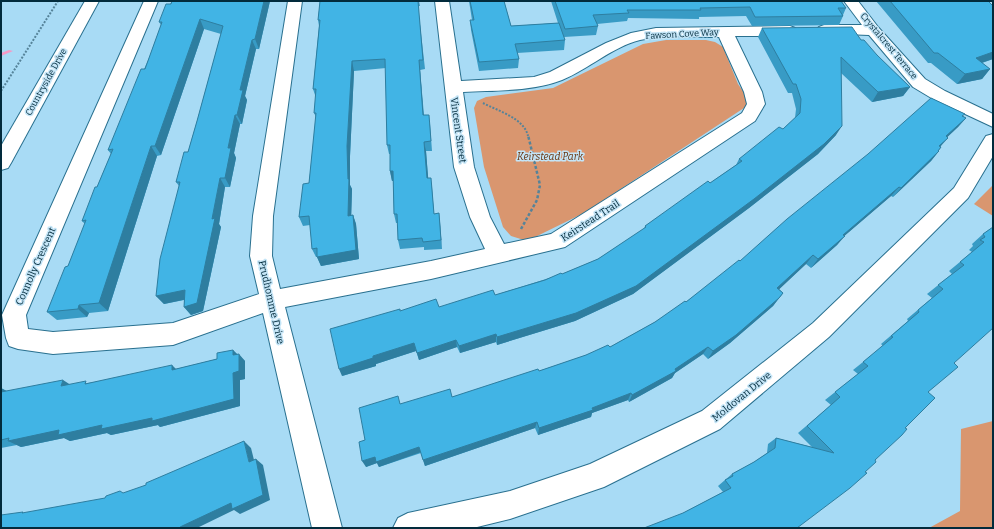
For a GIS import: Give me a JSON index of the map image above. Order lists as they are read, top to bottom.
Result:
{
  "streets": {
    "street": [
      "Fawson Cove Way",
      "Crystalcrest Terrace",
      "Countryside Drive",
      "Vincent Street",
      "Keirstead Trail",
      "Connolly Crescent",
      "Prudhomme Drive",
      "Moldovan Drive"
    ]
  },
  "crossings": [
    ["Fawson Cove Way", "Crystalcrest Terrace"],
    ["Fawson Cove Way", "Vincent Street"],
    ["Fawson Cove Way", "Keirstead Trail"],
    ["Vincent Street", "Keirstead Trail"],
    ["Keirstead Trail", "Connolly Crescent"],
    ["Keirstead Trail", "Prudhomme Drive"],
    ["Connolly Crescent", "Prudhomme Drive"]
  ],
  "parks": ["Keirstead Park"]
}
